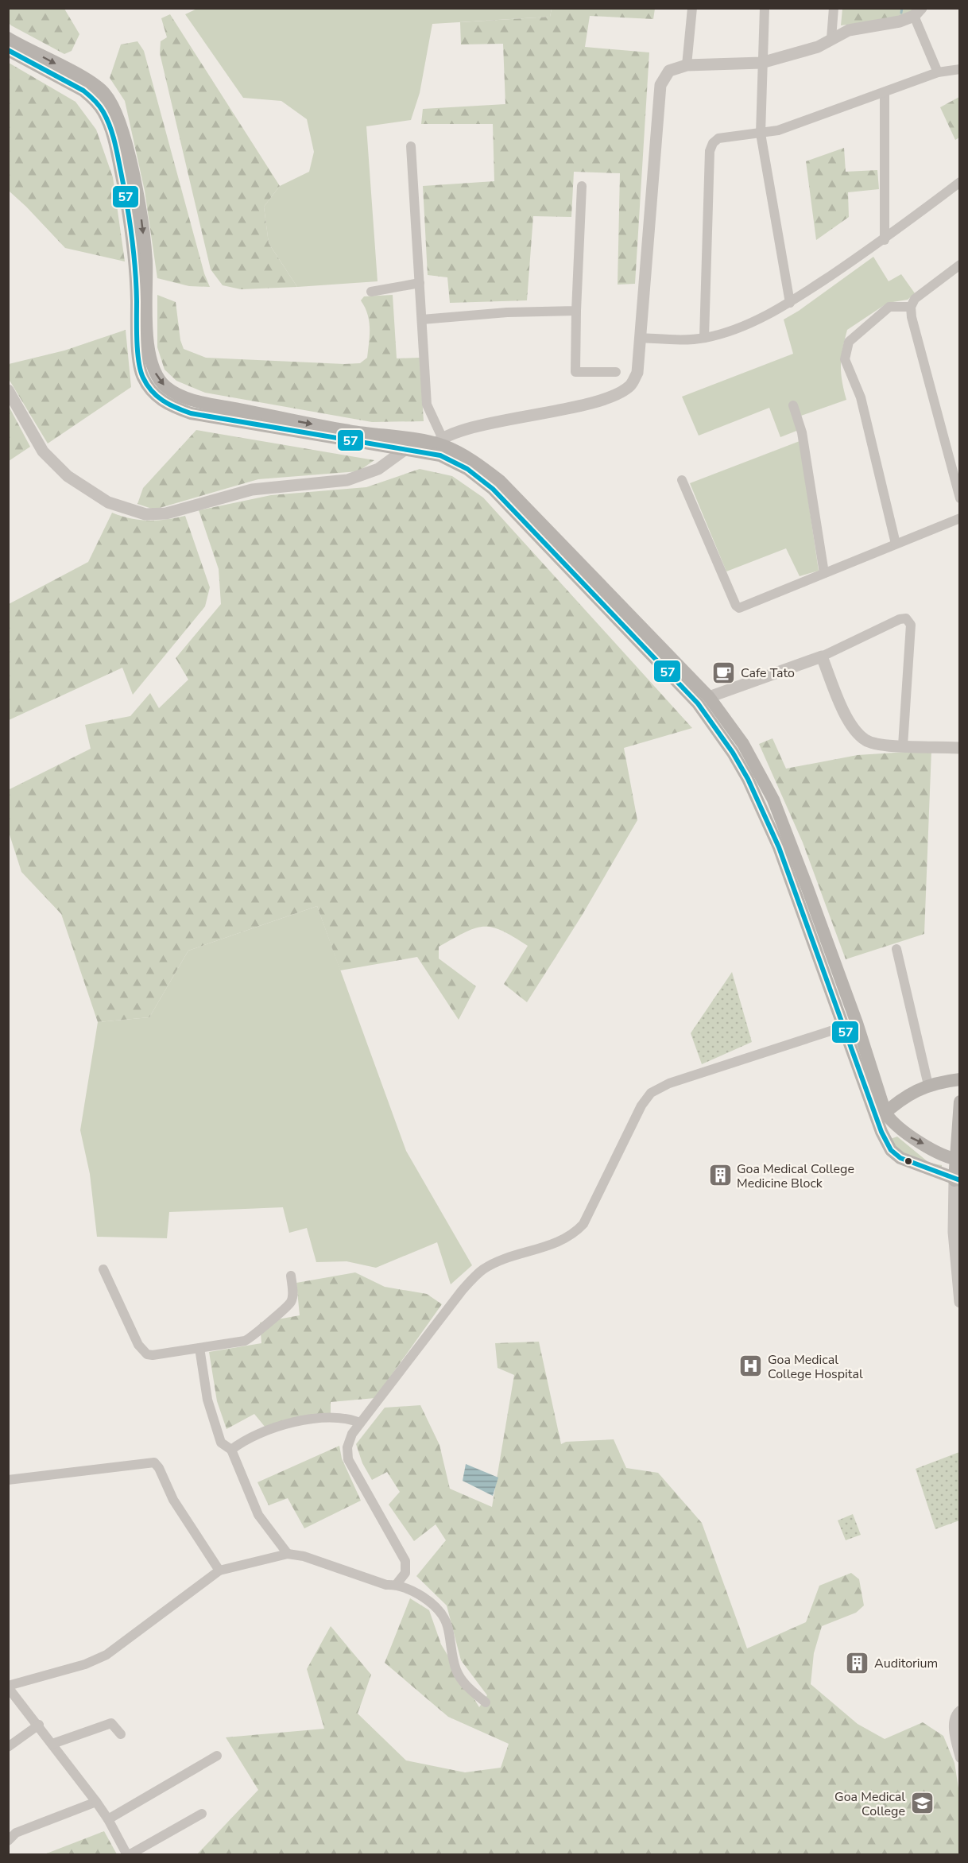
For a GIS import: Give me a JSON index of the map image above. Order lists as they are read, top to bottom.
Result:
{
  "places": {
    "cafe": ["Cafe Tato"],
    "building": ["Goa Medical College Medicine Block", "Auditorium"],
    "hospital": ["Goa Medical College Hospital"],
    "school or university": ["Goa Medical College"]
  },
  "lines": ["transit line 57"]
}
